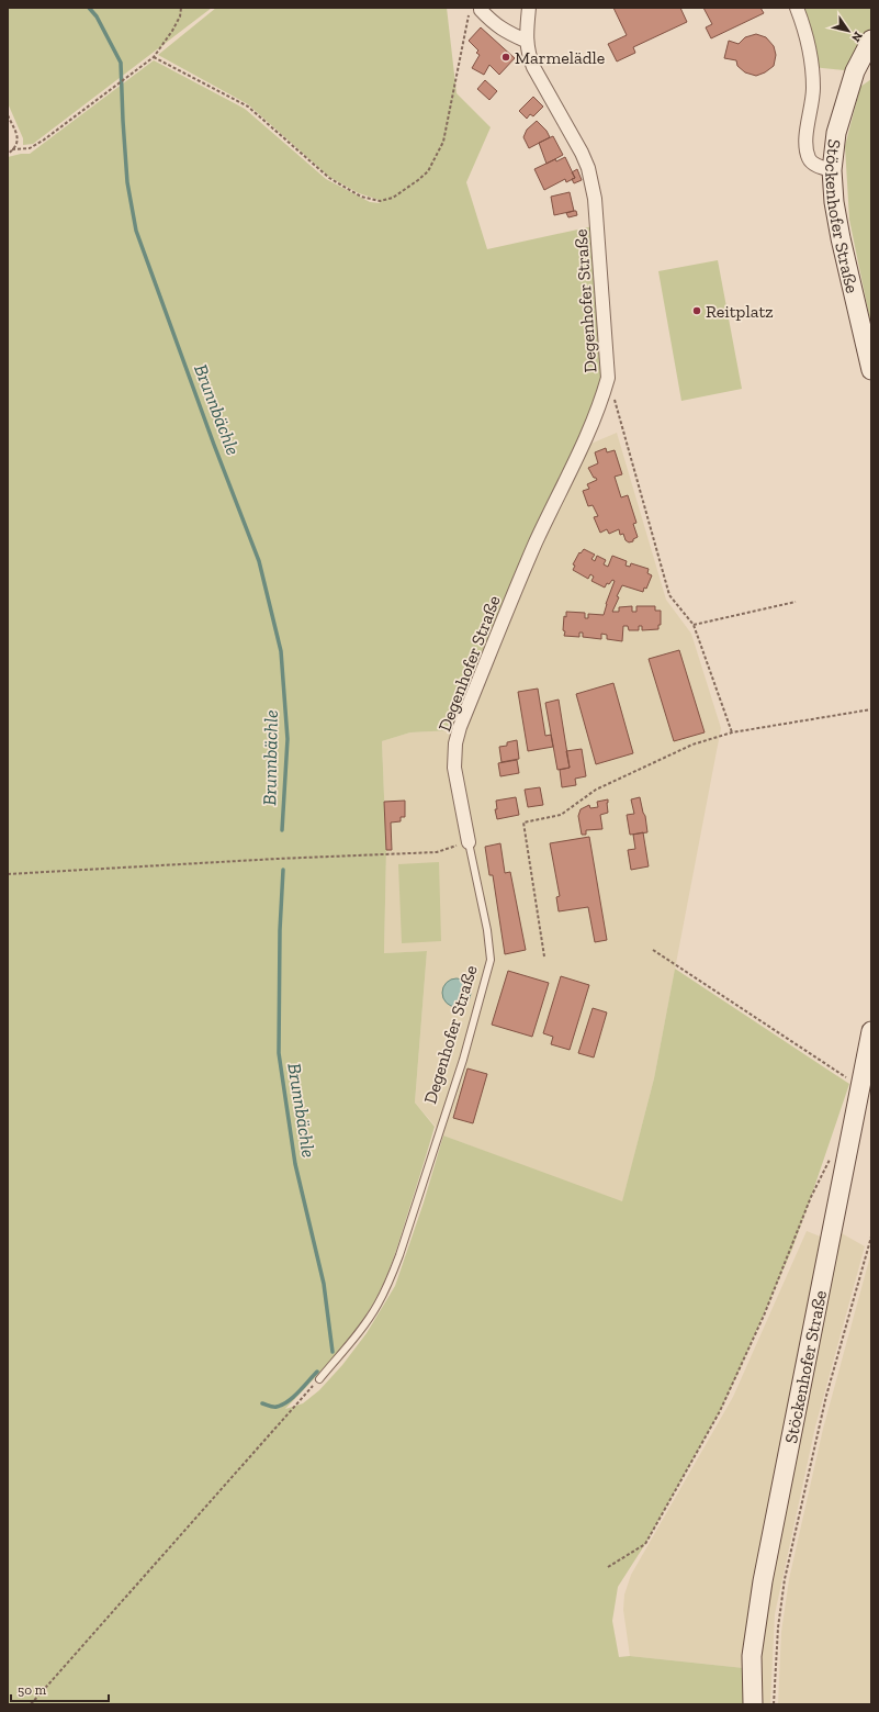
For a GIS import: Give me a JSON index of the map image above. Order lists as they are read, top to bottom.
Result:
{
  "streets": {
    "main road": ["Stöckenhofer Straße"],
    "street": ["Degenhofer Straße"]
  },
  "water": ["Brunnbächle"],
  "places": ["Marmelädle", "Reitplatz"],
  "scale_bar": "50 m",
  "north": "bottom right"
}
